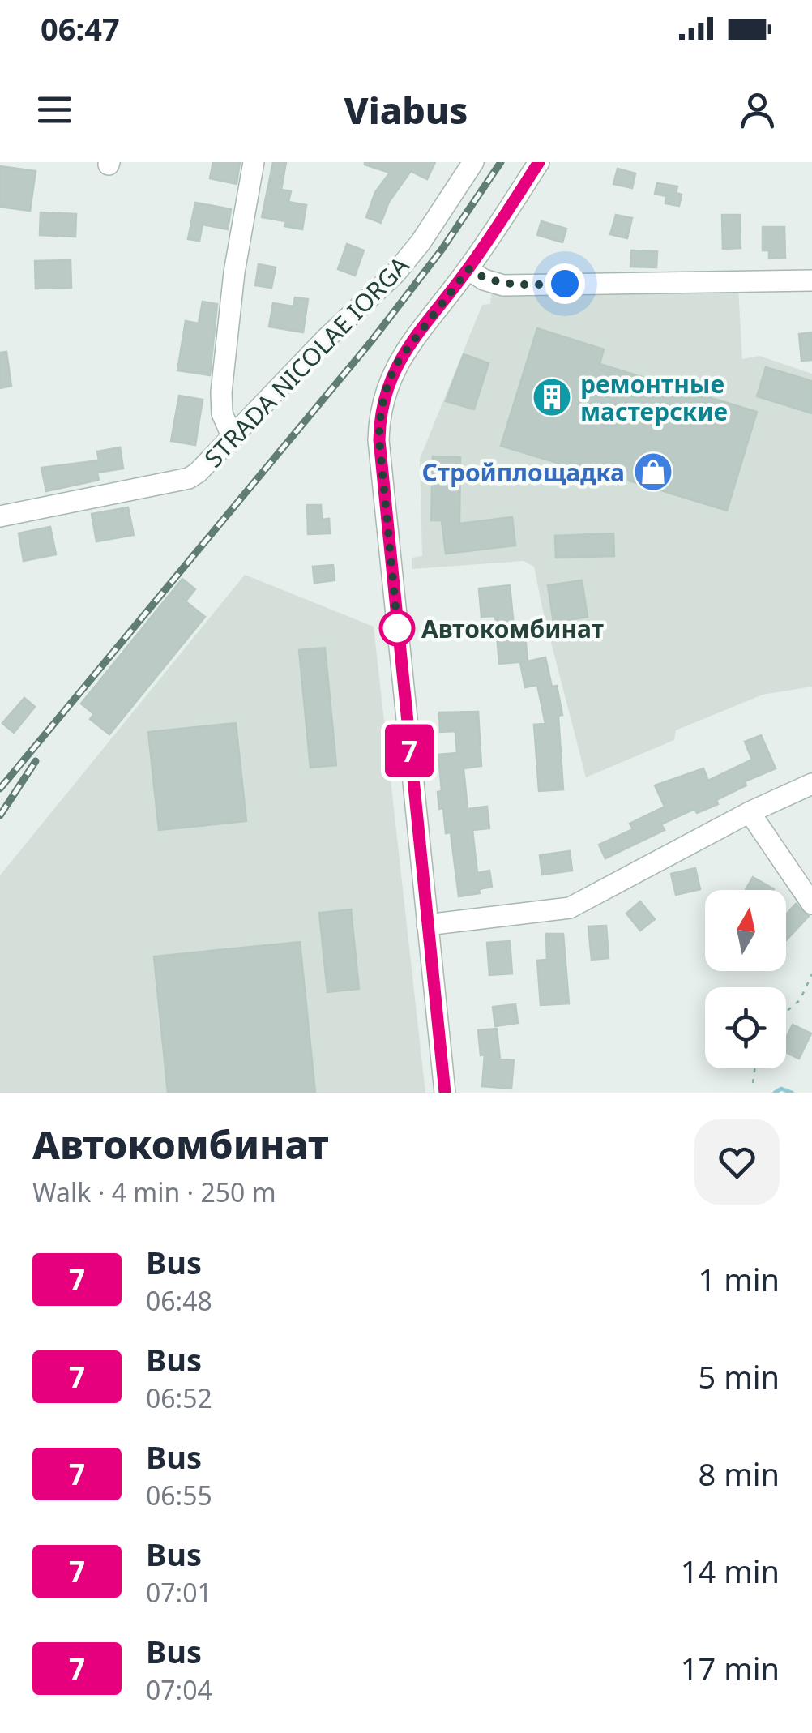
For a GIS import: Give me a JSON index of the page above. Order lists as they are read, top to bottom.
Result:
{
  "streets": {
    "street": ["STRADA NICOLAE IORGA"]
  },
  "places": {
    "building": ["ремонтные мастерские"],
    "shop": ["Стройплощадка"],
    "other": ["Автокомбинат"]
  },
  "lines": ["bus line 7"],
  "north": "top",
  "page": {
    "status": "06:47",
    "header": "Viabus",
    "on_map": "7",
    "heading": ["Автокомбинат", "Walk · 4 min · 250 m"],
    "list": [
      {
        "mark": "7",
        "name": "Bus",
        "note": "06:48",
        "value": "1 min"
      },
      {
        "mark": "7",
        "name": "Bus",
        "note": "06:52",
        "value": "5 min"
      },
      {
        "mark": "7",
        "name": "Bus",
        "note": "06:55",
        "value": "8 min"
      },
      {
        "mark": "7",
        "name": "Bus",
        "note": "07:01",
        "value": "14 min"
      },
      {
        "mark": "7",
        "name": "Bus",
        "note": "07:04",
        "value": "17 min"
      }
    ]
  }
}
